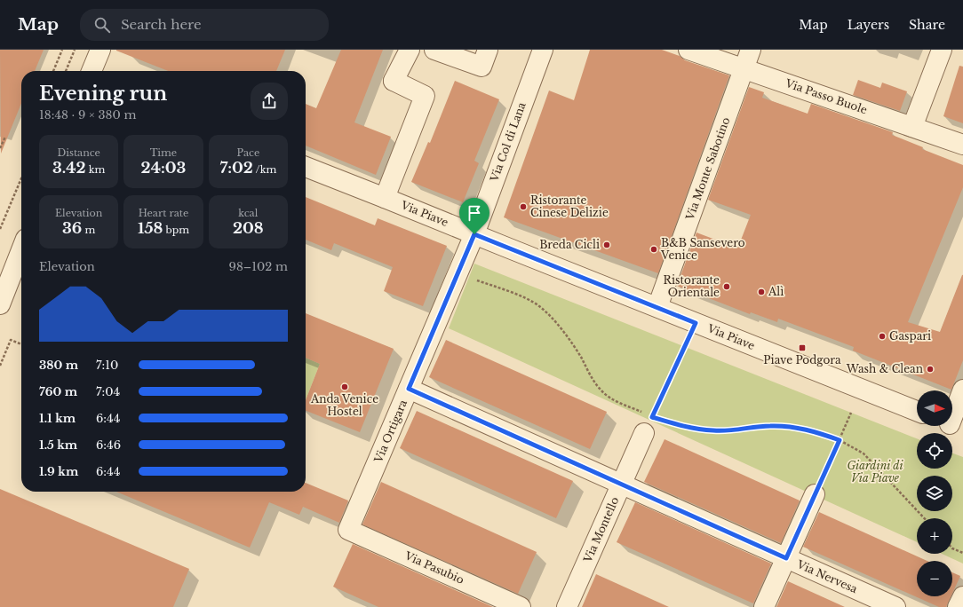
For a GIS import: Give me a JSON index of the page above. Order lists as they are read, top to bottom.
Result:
{
  "streets": {
    "street": [
      "Via Passo Buole",
      "Via Col di Lana",
      "Via Monte Sabotino",
      "Via Piave",
      "Via Ortigara",
      "Via Montello",
      "Via Pasubio",
      "Via Nervesa"
    ]
  },
  "crossings": [
    ["Via Passo Buole", "Via Monte Sabotino"],
    ["Via Col di Lana", "Via Piave"],
    ["Via Col di Lana", "Via Ortigara"],
    ["Via Monte Sabotino", "Via Piave"],
    ["Via Piave", "Via Ortigara"],
    ["Via Ortigara", "Via Pasubio"],
    ["Via Ortigara", "Via Nervesa"],
    ["Via Montello", "Via Nervesa"]
  ],
  "parks": ["Giardini di Via Piave"],
  "places": {
    "other": [
      "Ristorante Cinese Delizie",
      "Breda Cicli",
      "B&B Sansevero Venice",
      "Ristorante Orientale",
      "Alì",
      "Gaspari",
      "Wash & Clean",
      "Anda Venice Hostel"
    ],
    "transit": ["Piave Podgora"]
  },
  "north": "right",
  "page": {
    "header": "Map",
    "search": "Search here",
    "nav": ["Map", "Layers", "Share"],
    "heading": ["Evening run", "18:48 · 9 × 380 m"],
    "stats": [
      ["Distance", "3.42 km"],
      ["Time", "24:03"],
      ["Pace", "7:02 /km"],
      ["Elevation", "36 m"],
      ["Heart rate", "158 bpm"],
      ["kcal", "208"]
    ],
    "chart": ["Elevation", "98–102 m"],
    "list": [
      {
        "name": "380 m",
        "note": "7:10"
      },
      {
        "name": "760 m",
        "note": "7:04"
      },
      {
        "name": "1.1 km",
        "note": "6:44"
      },
      {
        "name": "1.5 km",
        "note": "6:46"
      },
      {
        "name": "1.9 km",
        "note": "6:44"
      }
    ],
    "map_buttons": ["+", "−"]
  }
}
